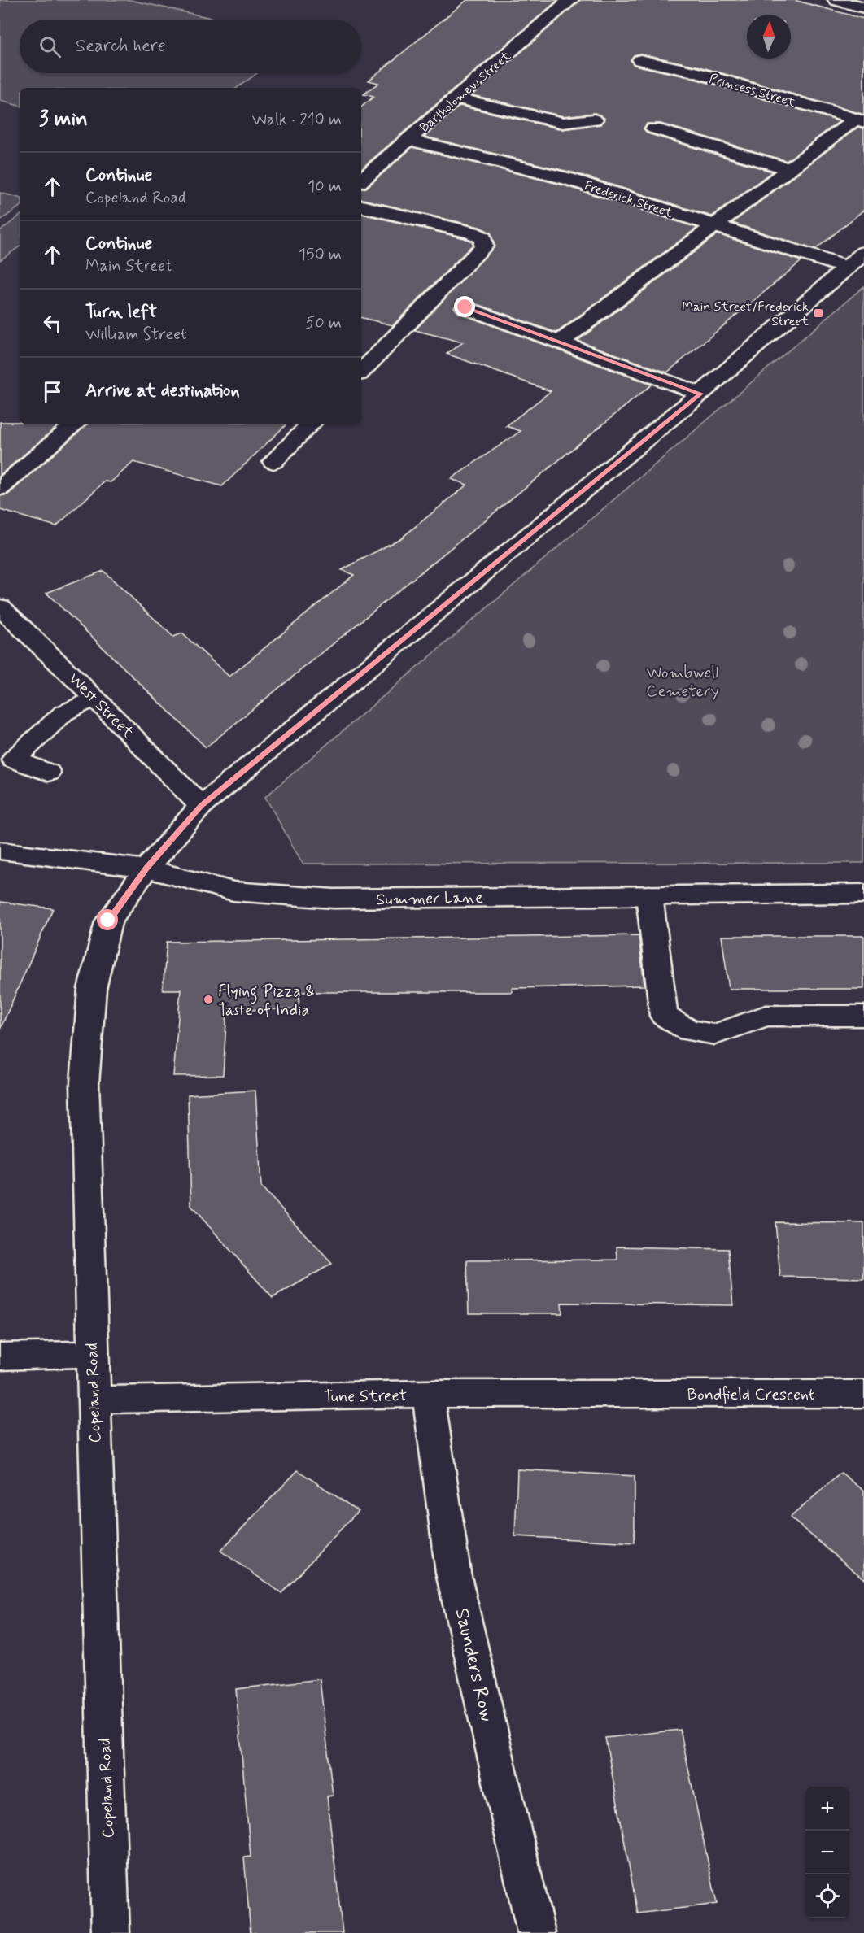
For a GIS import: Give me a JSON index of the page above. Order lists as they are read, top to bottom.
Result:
{
  "streets": {
    "street": [
      "Princess Street",
      "Bartholomew Street",
      "Frederick Street",
      "West Street",
      "Summer Lane",
      "Copeland Road",
      "Bondfield Crescent",
      "Tune Street",
      "Saunders Row"
    ]
  },
  "crossings": [
    ["Bartholomew Street", "Frederick Street"],
    ["Frederick Street", "Copeland Road"],
    ["West Street", "Copeland Road"],
    ["Summer Lane", "Copeland Road"],
    ["Copeland Road", "Tune Street"],
    ["Bondfield Crescent", "Tune Street"],
    ["Tune Street", "Saunders Row"]
  ],
  "parks": ["Wombwell Cemetery"],
  "places": {
    "transit": ["Main Street/Frederick Street"],
    "other": ["Flying Pizza & Taste of India"]
  },
  "north": "top",
  "page": {
    "search": "Search here",
    "heading": ["3 min", "Walk · 210 m"],
    "list": [
      ["Continue", "Copeland Road", "10 m"],
      ["Continue", "Main Street", "150 m"],
      ["Turn left", "William Street", "50 m"],
      "Arrive at destination"
    ],
    "map_buttons": ["+", "−"]
  }
}
